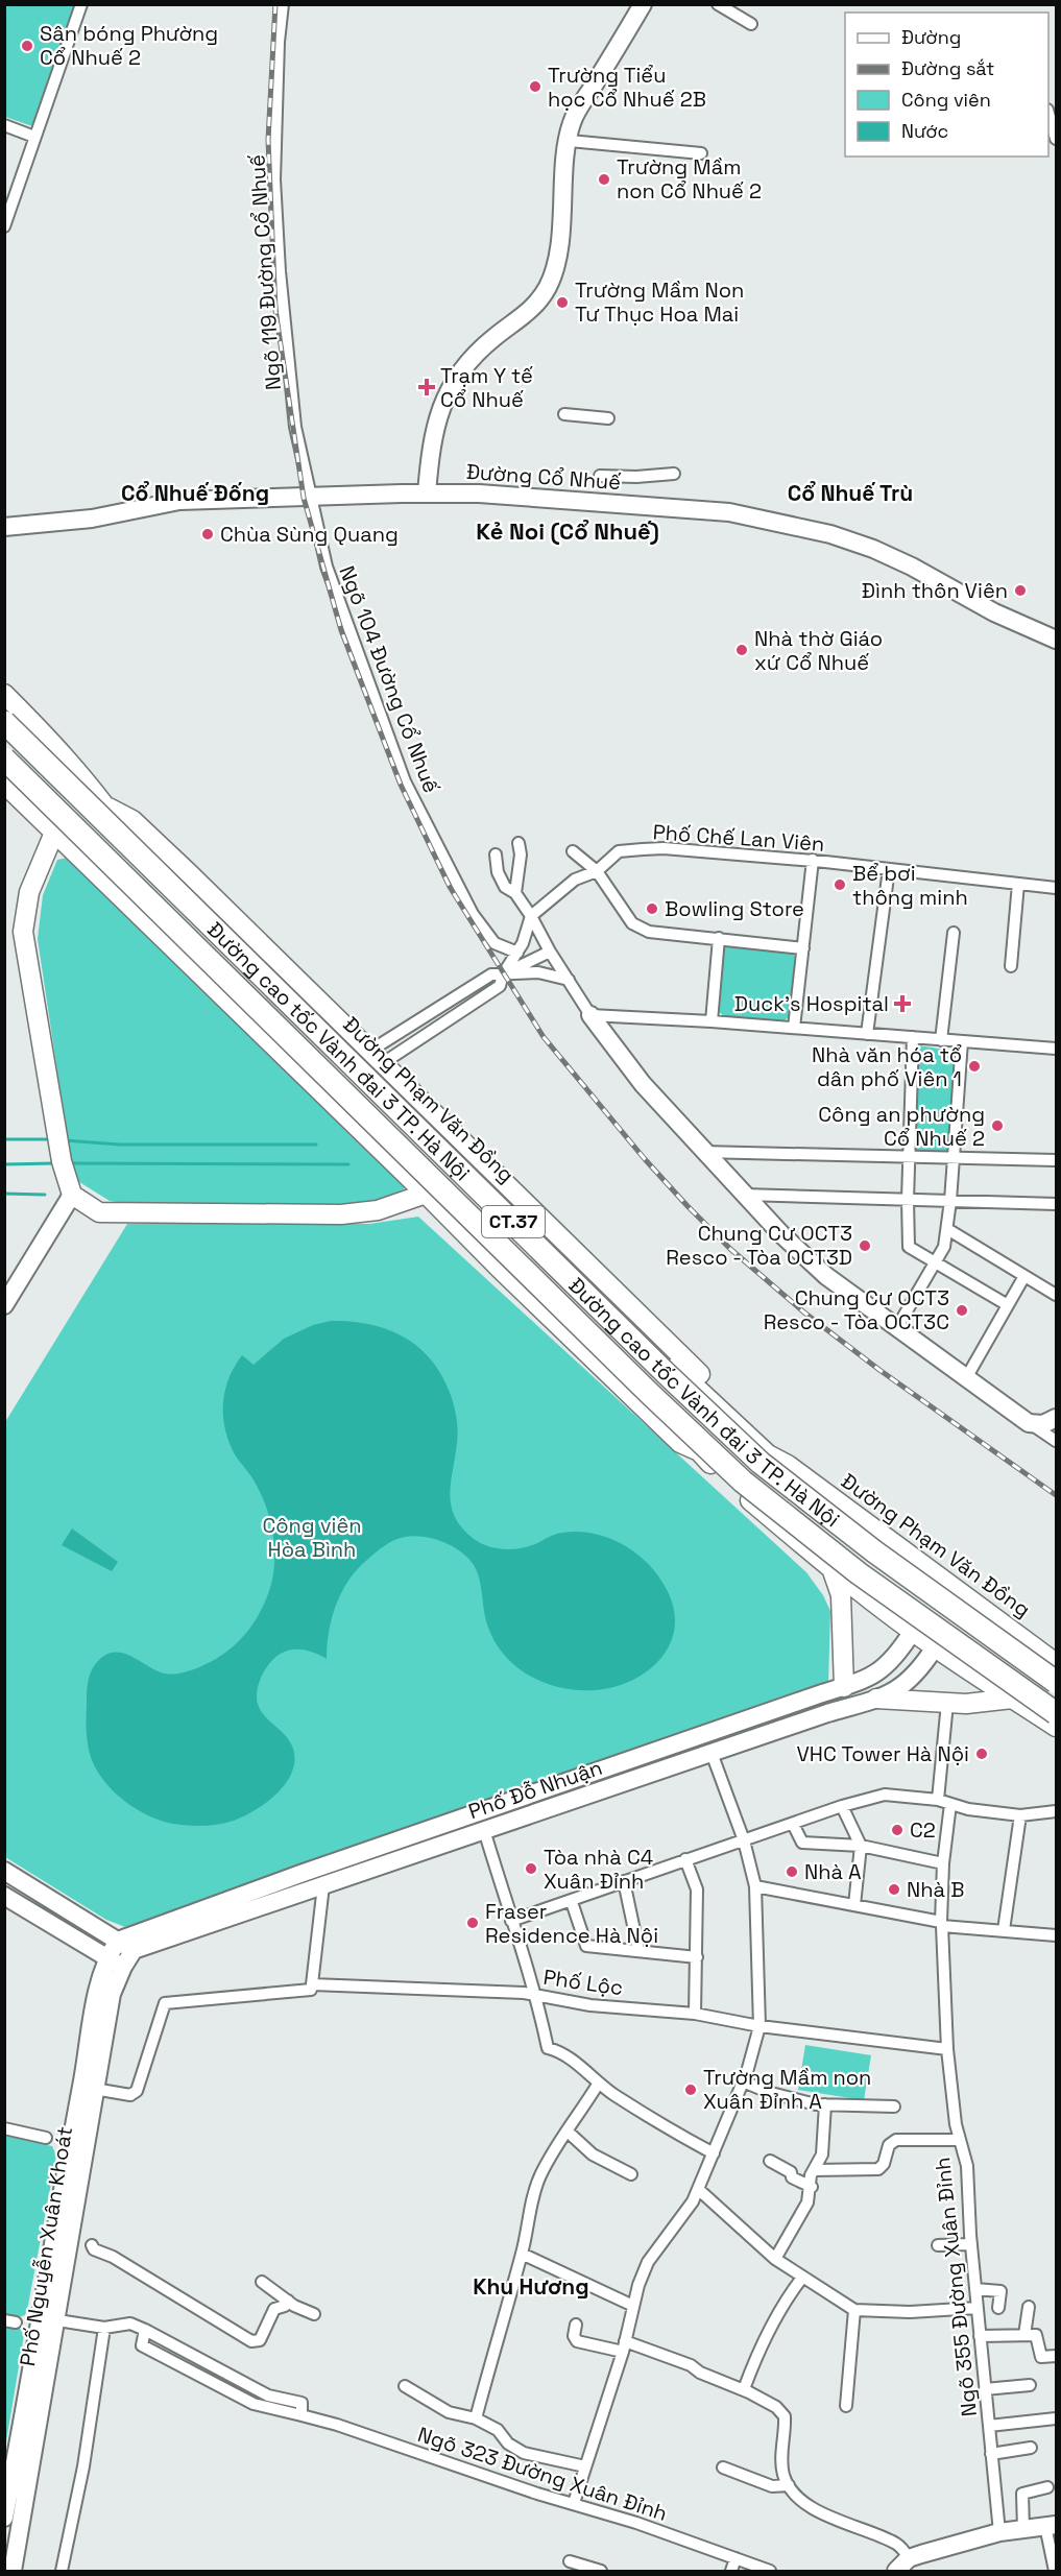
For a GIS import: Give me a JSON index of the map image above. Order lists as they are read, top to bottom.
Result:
{
  "streets": {
    "highway": ["Đường cao tốc Vành đai 3 TP. Hà Nội", "CT.37"],
    "main road": ["Đường Phạm Văn Đồng"],
    "street": [
      "Ngõ 119 Đường Cổ Nhuế",
      "Đường Cổ Nhuế",
      "Ngõ 104 Đường Cổ Nhuế",
      "Phố Chế Lan Viên",
      "Phố Đỗ Nhuận",
      "Phố Lộc",
      "Phố Nguyễn Xuân Khoát",
      "Ngõ 355 Đường Xuân Đỉnh",
      "Ngõ 323 Đường Xuân Đỉnh"
    ]
  },
  "crossings": [
    ["Ngõ 119 Đường Cổ Nhuế", "Đường Cổ Nhuế"],
    ["Ngõ 119 Đường Cổ Nhuế", "Ngõ 104 Đường Cổ Nhuế"],
    ["Đường Cổ Nhuế", "Ngõ 104 Đường Cổ Nhuế"],
    ["Phố Đỗ Nhuận", "Phố Nguyễn Xuân Khoát"],
    ["Phố Lộc", "Phố Nguyễn Xuân Khoát"],
    ["Phố Lộc", "Ngõ 355 Đường Xuân Đỉnh"],
    ["Phố Nguyễn Xuân Khoát", "Ngõ 323 Đường Xuân Đỉnh"]
  ],
  "districts": [
    "Cổ Nhuế Đống",
    "Cổ Nhuế Trù",
    "Kẻ Noi (Cổ Nhuế)",
    "Khu Hương"
  ],
  "parks": ["Công viên Hòa Bình"],
  "places": {
    "other": [
      "Sân bóng Phường Cổ Nhuế 2",
      "Trường Tiểu học Cổ Nhuế 2B",
      "Trường Mầm non Cổ Nhuế 2",
      "Trường Mầm Non Tư Thục Hoa Mai",
      "Chùa Sùng Quang",
      "Đình thôn Viên",
      "Nhà thờ Giáo xứ Cổ Nhuế",
      "Bể bơi thông minh",
      "Bowling Store",
      "Nhà văn hóa tổ dân phố Viên 1",
      "Công an phường Cổ Nhuế 2",
      "Chung Cư OCT3 Resco - Tòa OCT3D",
      "Chung Cư OCT3 Resco - Tòa OCT3C",
      "VHC Tower Hà Nội",
      "C2",
      "Tòa nhà C4 Xuân Đỉnh",
      "Nhà A",
      "Nhà B",
      "Fraser Residence Hà Nội",
      "Trường Mầm non Xuân Đỉnh A"
    ],
    "health": ["Trạm Y tế Cổ Nhuế", "Duck's Hospital"]
  },
  "legend": [
    "Đường",
    "Đường sắt",
    "Công viên",
    "Nước"
  ]
}
